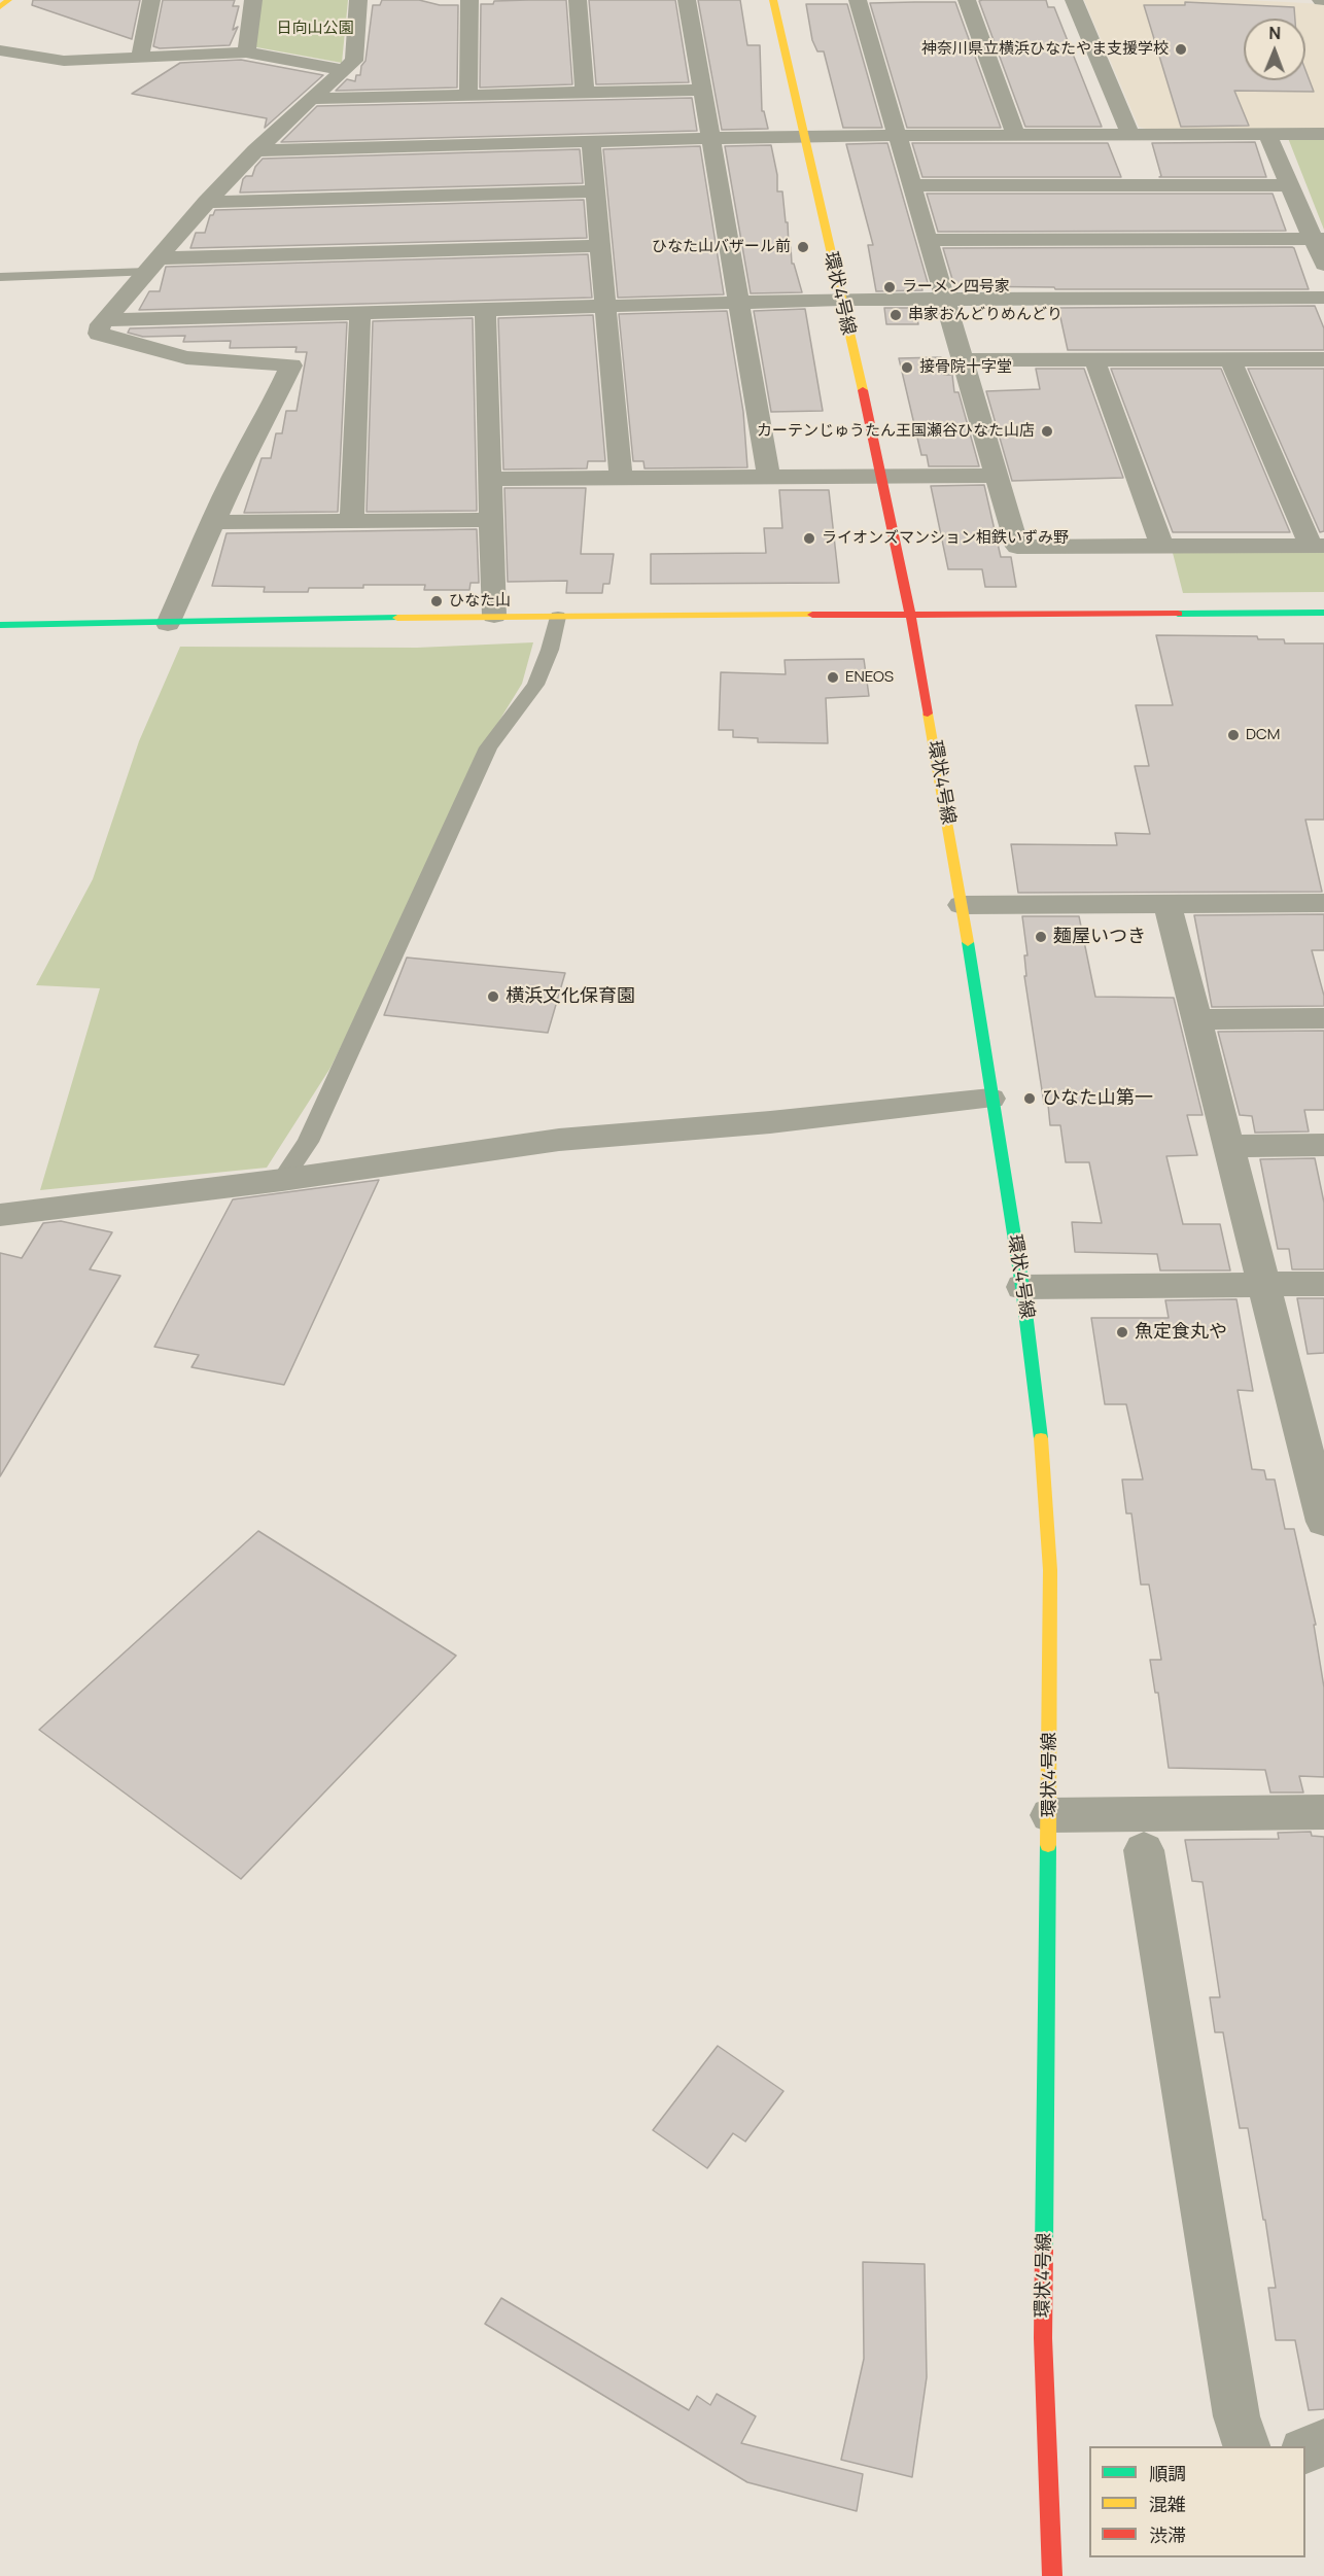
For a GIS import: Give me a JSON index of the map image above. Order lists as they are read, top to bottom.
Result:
{
  "streets": {
    "main road": ["環状4号線"]
  },
  "parks": ["日向山公園"],
  "places": [
    "神奈川県立横浜ひなたやま支援学校",
    "ひなた山バザール前",
    "ラーメン四号家",
    "串家おんどりめんどり",
    "接骨院十字堂",
    "カーテンじゅうたん王国瀬谷ひなた山店",
    "ライオンズマンション相鉄いずみ野",
    "ひなた山",
    "ENEOS",
    "DCM",
    "麺屋いつき",
    "横浜文化保育園",
    "ひなた山第一",
    "魚定食丸や"
  ],
  "legend": ["順調", "混雑", "渋滞"],
  "north": "top"
}
